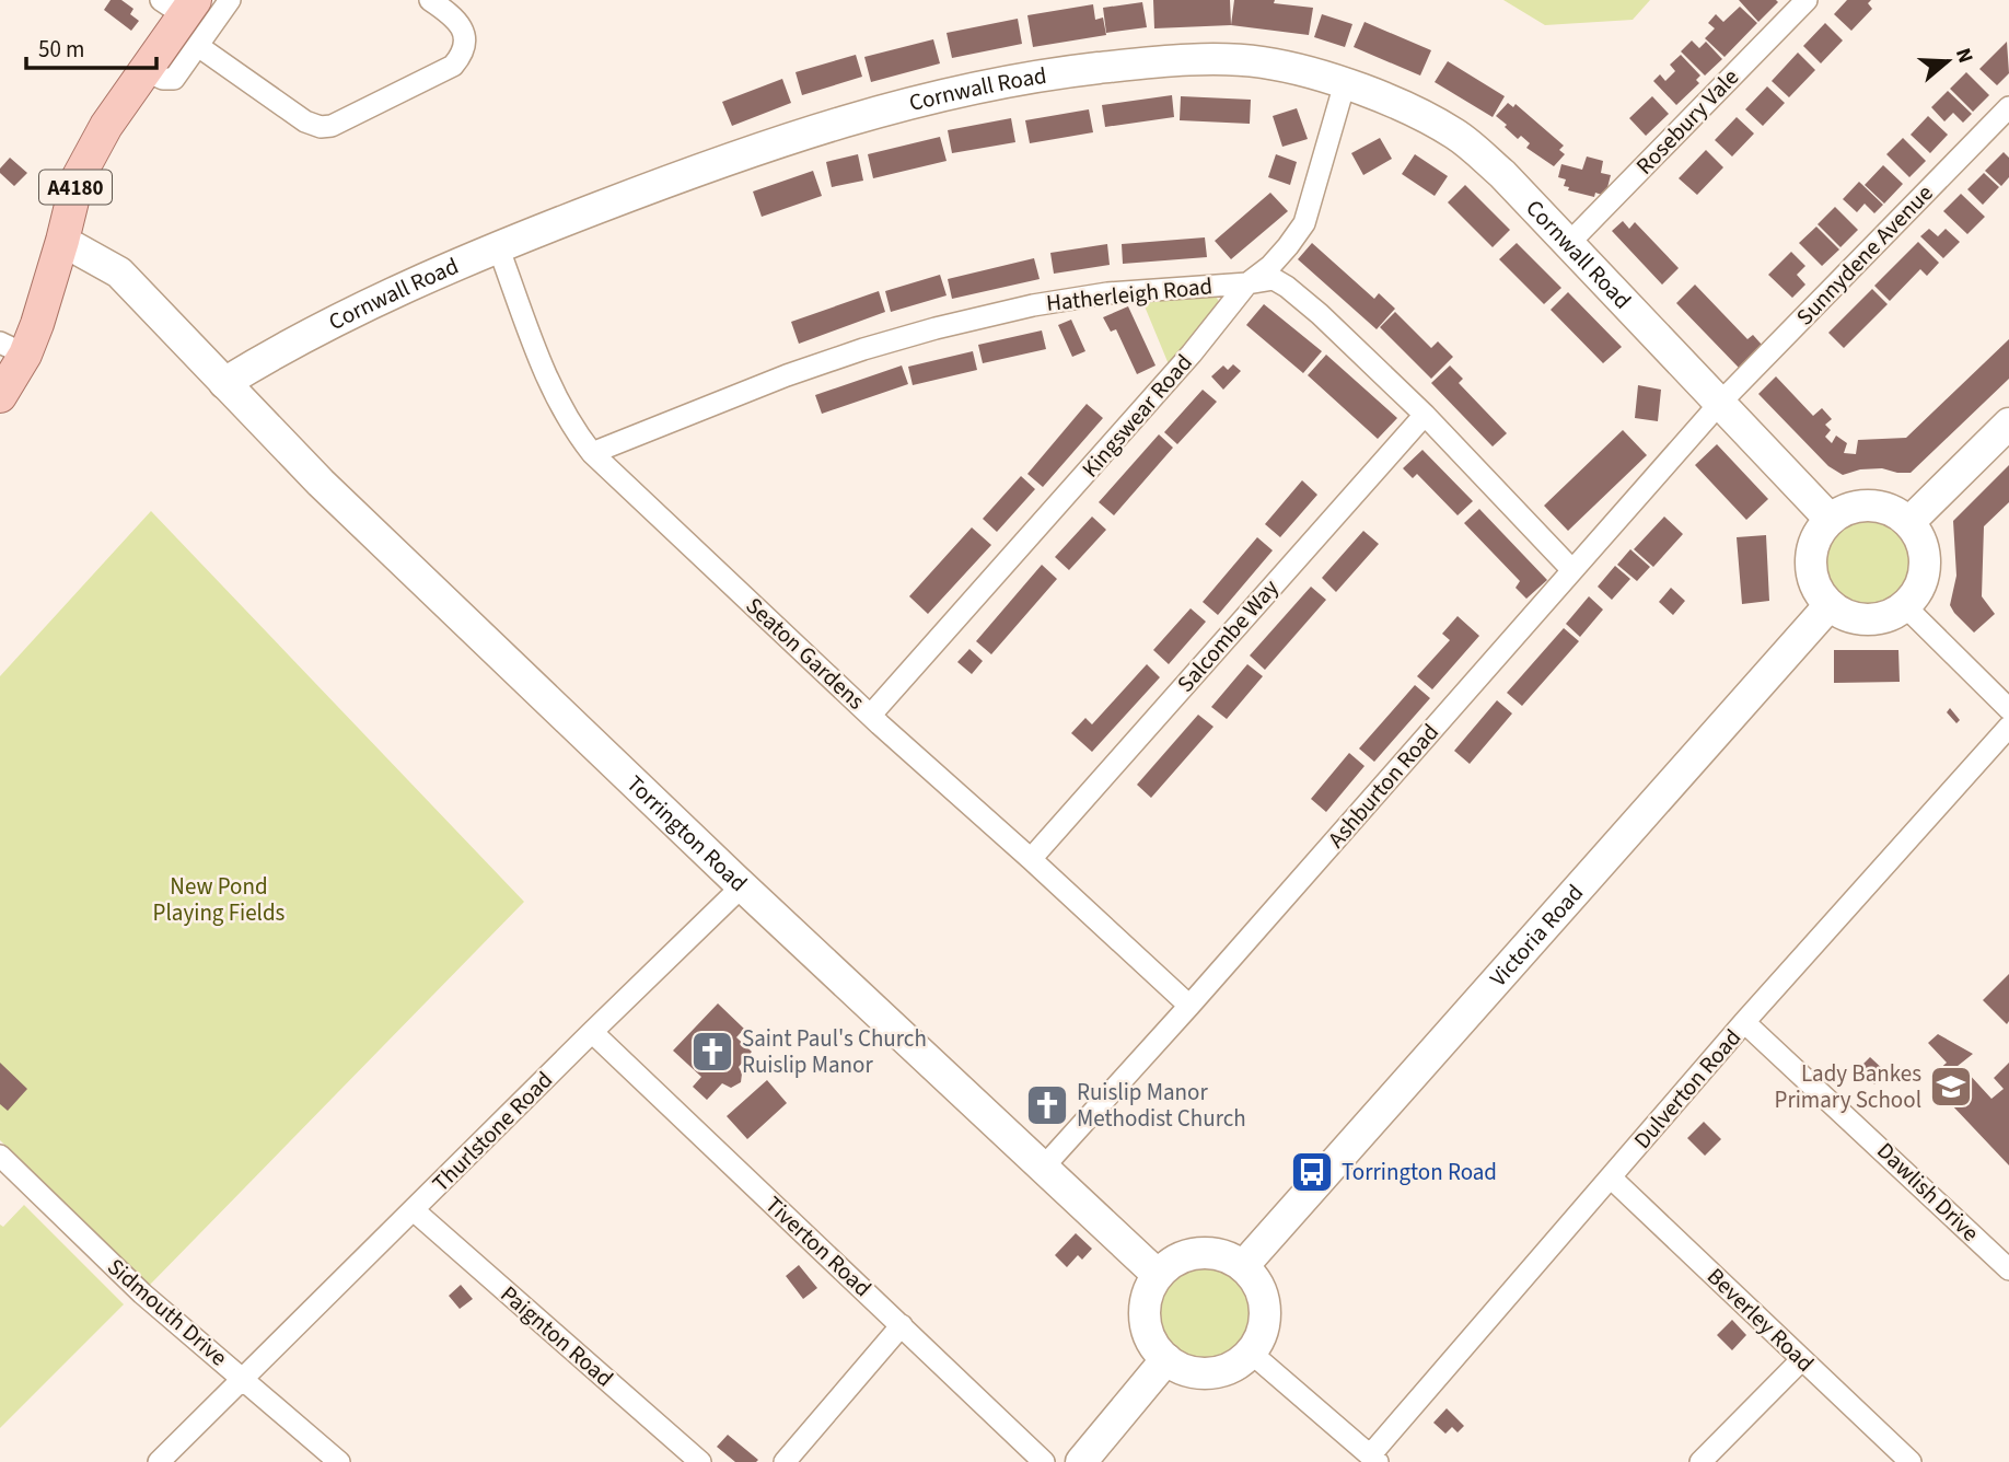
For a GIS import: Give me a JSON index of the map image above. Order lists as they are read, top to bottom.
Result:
{
  "streets": {
    "main road": ["A4180"],
    "street": [
      "Cornwall Road",
      "Rosebury Vale",
      "Sunnydene Avenue",
      "Hatherleigh Road",
      "Kingswear Road",
      "Salcombe Way",
      "Seaton Gardens",
      "Ashburton Road",
      "Torrington Road",
      "Victoria Road",
      "Dulverton Road",
      "Thurlstone Road",
      "Dawlish Drive",
      "Tiverton Road",
      "Sidmouth Drive",
      "Beverley Road",
      "Paignton Road"
    ]
  },
  "crossings": [
    ["Cornwall Road", "Rosebury Vale"],
    ["Cornwall Road", "Sunnydene Avenue"],
    ["Cornwall Road", "Kingswear Road"],
    ["Cornwall Road", "Seaton Gardens"],
    ["Cornwall Road", "Ashburton Road"],
    ["Cornwall Road", "Torrington Road"],
    ["Cornwall Road", "Victoria Road"],
    ["Sunnydene Avenue", "Ashburton Road"],
    ["Hatherleigh Road", "Kingswear Road"],
    ["Hatherleigh Road", "Salcombe Way"],
    ["Hatherleigh Road", "Seaton Gardens"],
    ["Hatherleigh Road", "Ashburton Road"],
    ["Kingswear Road", "Seaton Gardens"],
    ["Salcombe Way", "Seaton Gardens"],
    ["Seaton Gardens", "Ashburton Road"],
    ["Ashburton Road", "Torrington Road"],
    ["Torrington Road", "Victoria Road"],
    ["Torrington Road", "Thurlstone Road"],
    ["Dulverton Road", "Dawlish Drive"],
    ["Dulverton Road", "Beverley Road"],
    ["Thurlstone Road", "Tiverton Road"],
    ["Thurlstone Road", "Sidmouth Drive"],
    ["Thurlstone Road", "Paignton Road"]
  ],
  "parks": ["New Pond Playing Fields"],
  "places": {
    "church": ["Saint Paul's Church Ruislip Manor", "Ruislip Manor Methodist Church"],
    "school or university": ["Lady Bankes Primary School"],
    "bus stop": ["Torrington Road"]
  },
  "scale_bar": "50 m",
  "north": "right"
}
